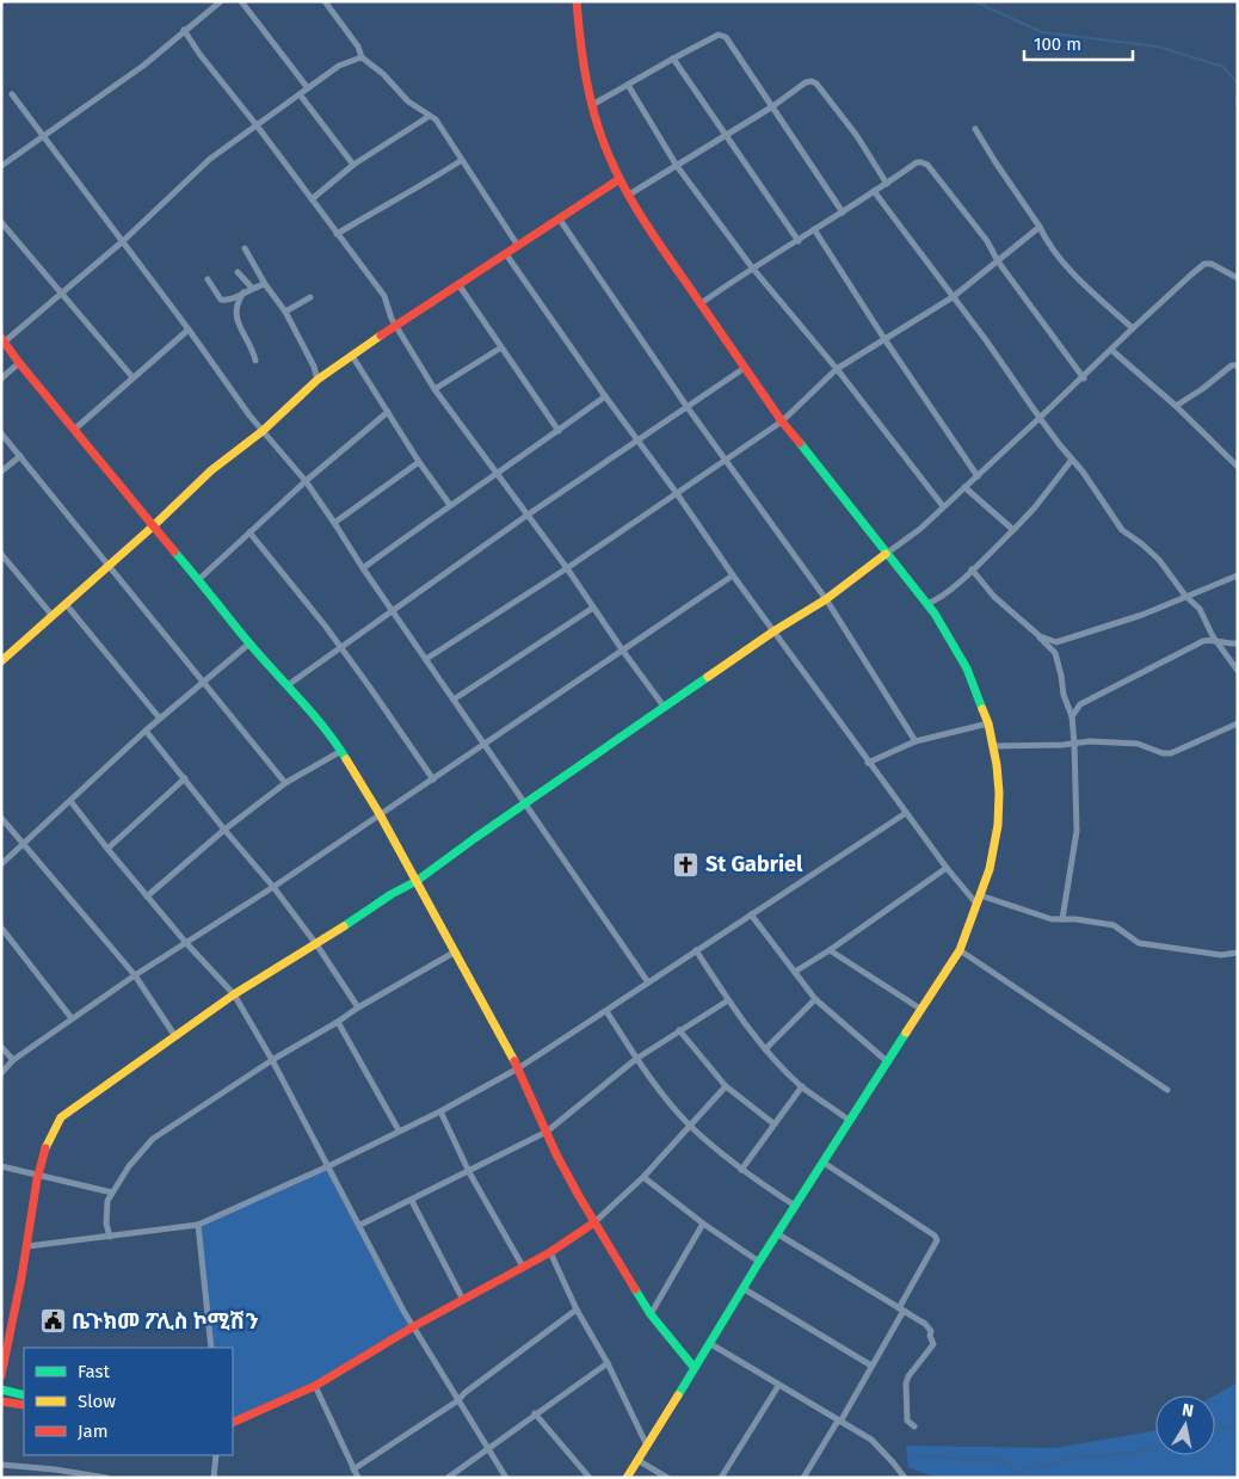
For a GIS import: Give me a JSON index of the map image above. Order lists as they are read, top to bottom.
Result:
{
  "places": {
    "church": ["St Gabriel"],
    "public building": ["ቤጉክመ ፖሊስ ኮሚሽን"]
  },
  "legend": ["Fast", "Slow", "Jam"],
  "scale_bar": "100 m",
  "north": "top"
}
